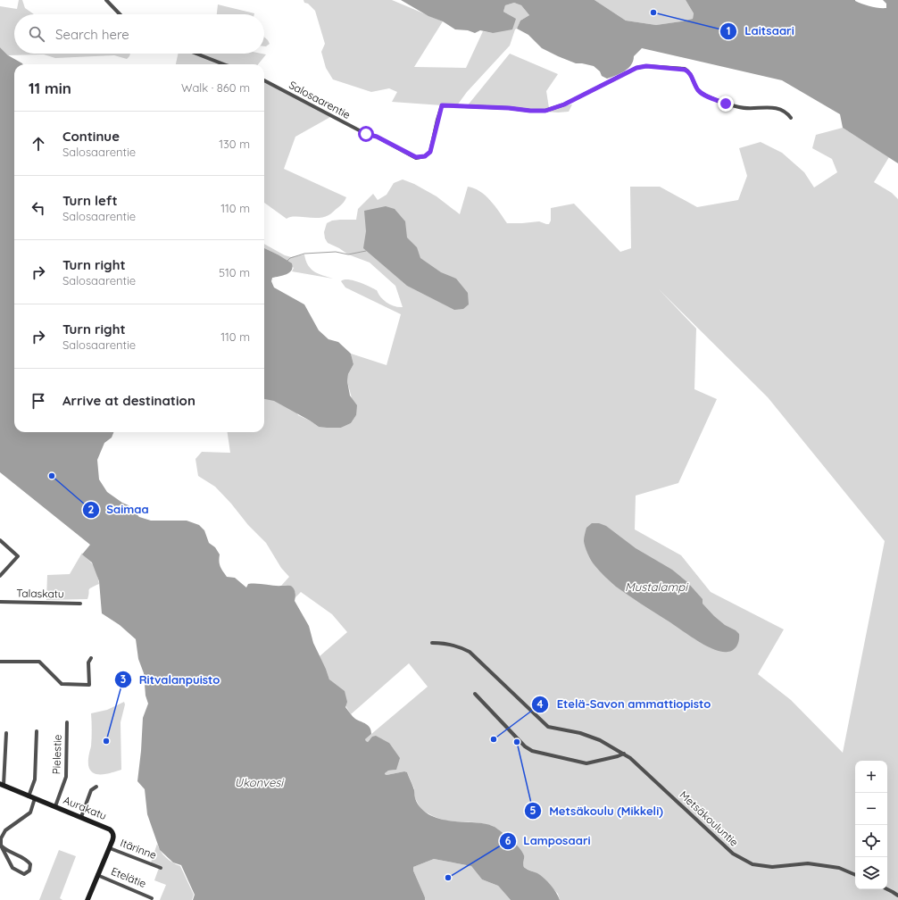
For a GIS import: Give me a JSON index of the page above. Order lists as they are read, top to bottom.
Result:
{
  "streets": {
    "street": [
      "Salosaarentie",
      "Talaskatu",
      "Pielestie",
      "Aurakatu",
      "Metsäkouluntie",
      "Itärinne",
      "Etelätie"
    ]
  },
  "crossings": [
    ["Pielestie", "Aurakatu"],
    ["Aurakatu", "Itärinne"],
    ["Aurakatu", "Etelätie"]
  ],
  "water": ["Mustalampi", "Ukonvesi"],
  "places": [
    "Laitsaari",
    "Saimaa",
    "Etelä-Savon ammattiopisto",
    "Ritvalanpuisto",
    "Metsäkoulu (Mikkeli)",
    "Lamposaari"
  ],
  "page": {
    "search": "Search here",
    "heading": ["11 min", "Walk · 860 m"],
    "list": [
      ["Continue", "Salosaarentie", "130 m"],
      ["Turn left", "Salosaarentie", "110 m"],
      ["Turn right", "Salosaarentie", "510 m"],
      ["Turn right", "Salosaarentie", "110 m"],
      "Arrive at destination"
    ],
    "map_buttons": ["+", "−"]
  }
}
